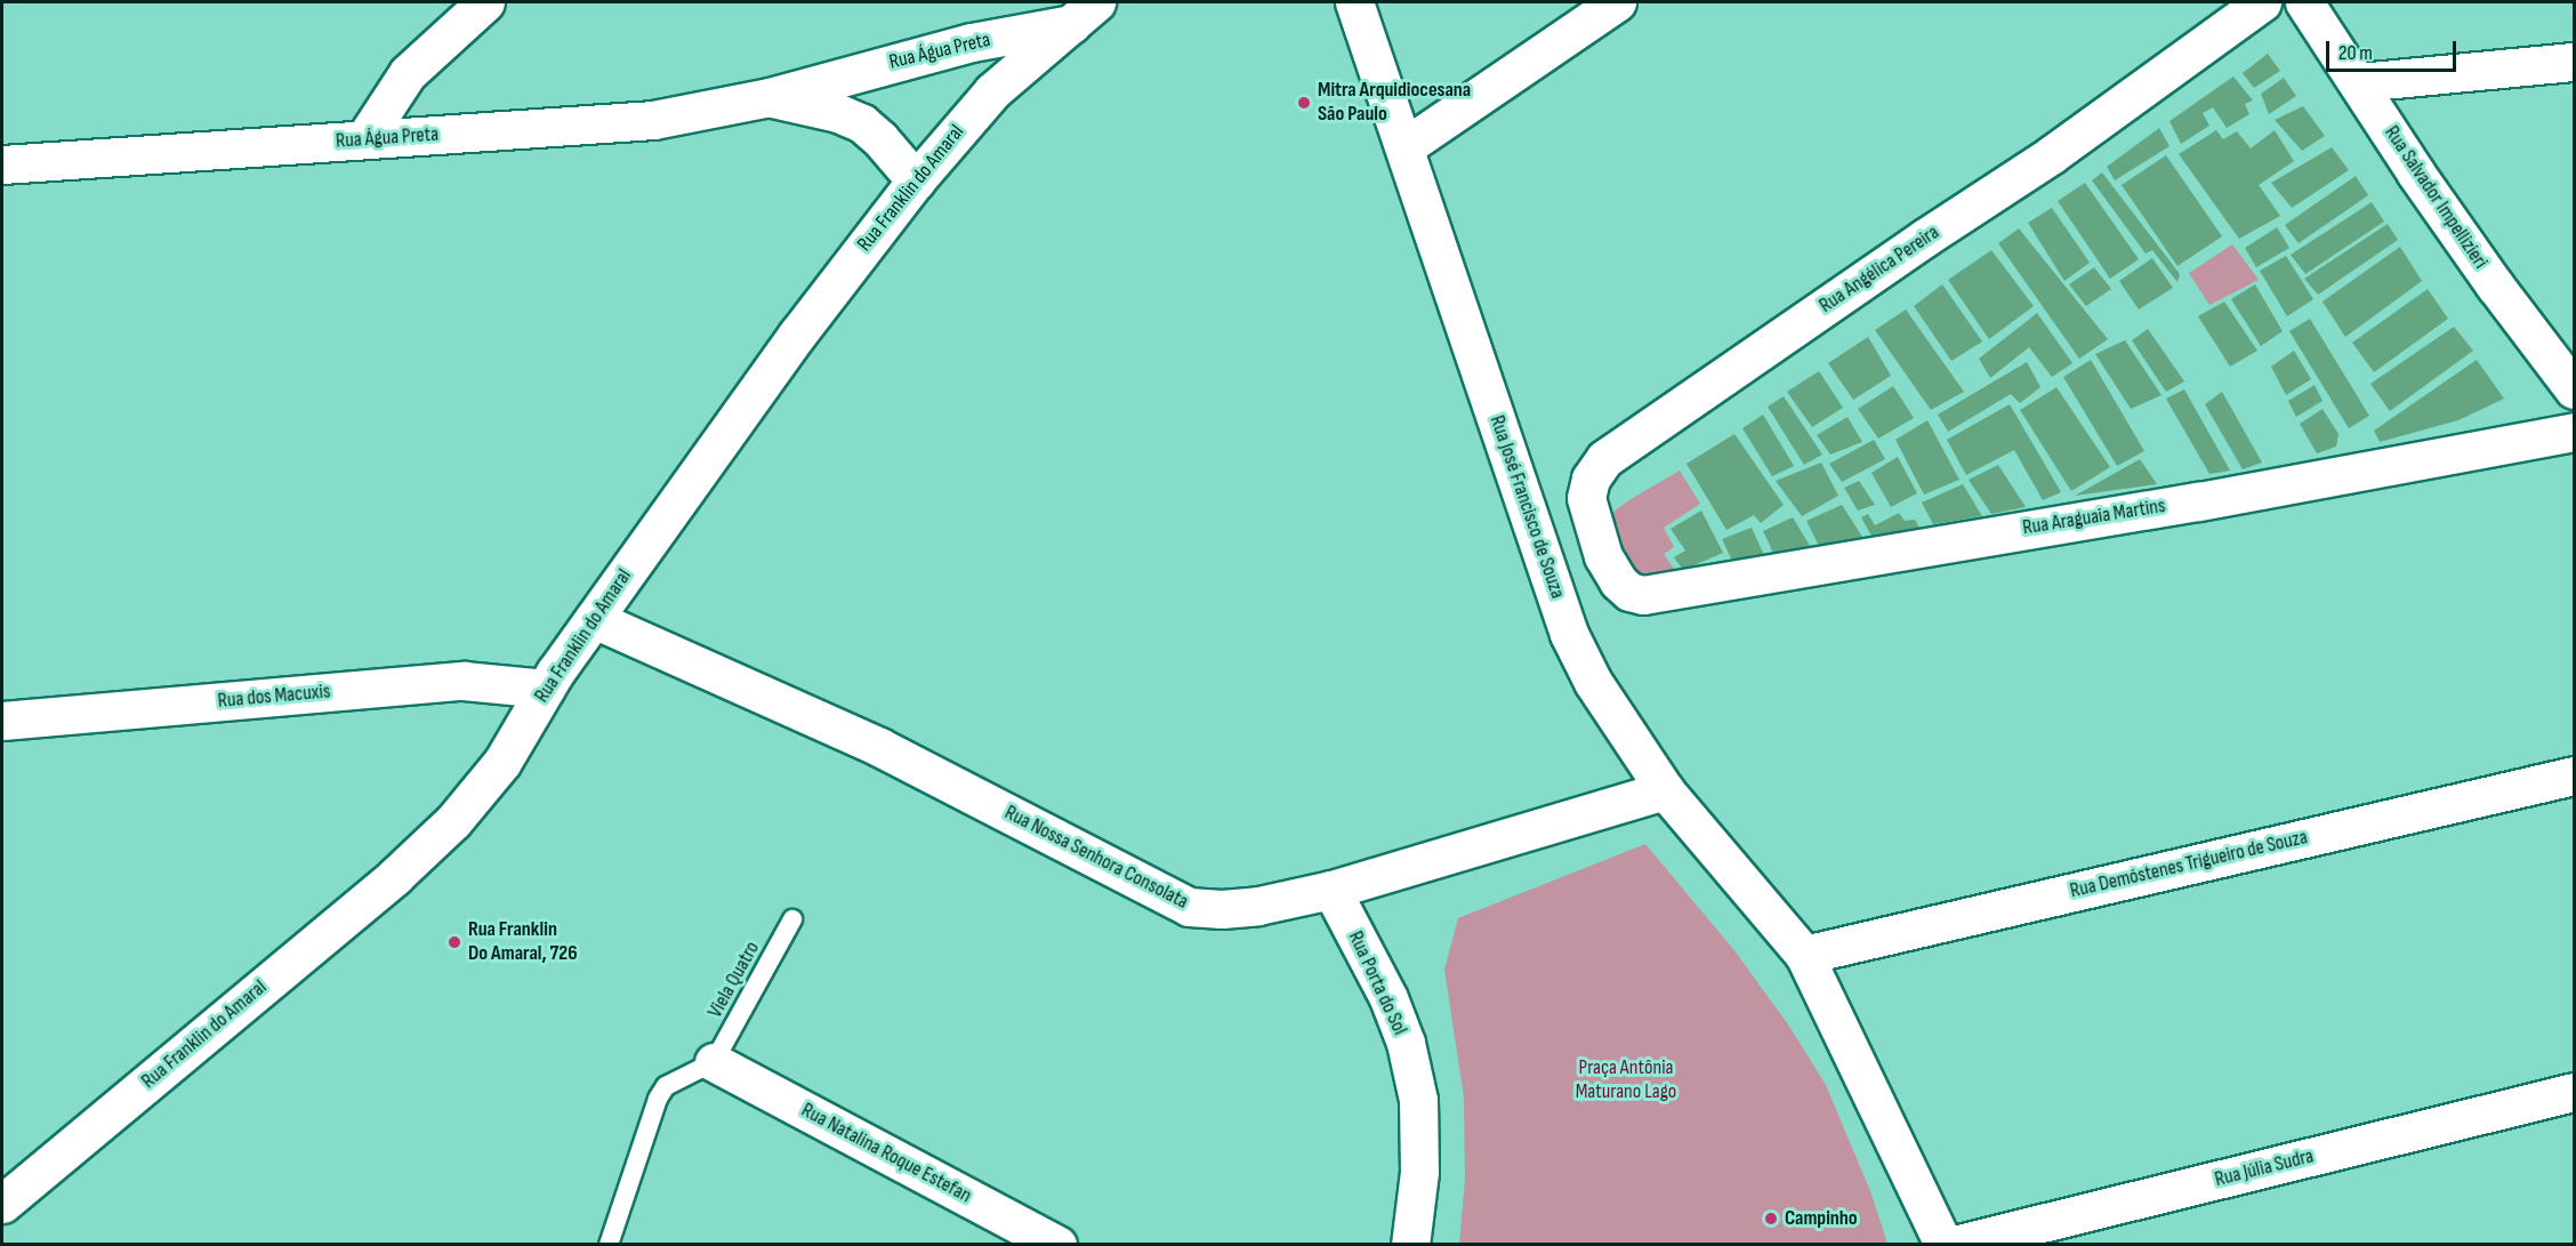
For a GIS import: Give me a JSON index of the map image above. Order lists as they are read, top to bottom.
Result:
{
  "streets": {
    "street": [
      "Rua Água Preta",
      "Rua Franklin do Amaral",
      "Rua Salvador Impellizieri",
      "Rua Angélica Pereira",
      "Rua José Francisco de Souza",
      "Rua Araguaia Martins",
      "Rua dos Macuxis",
      "Rua Nossa Senhora Consolata",
      "Rua Demóstenes Trigueiro de Souza",
      "Rua Porta do Sol",
      "Rua Natalina Roque Estefan",
      "Rua Júlia Sudra"
    ],
    "lane": ["Viela Quatro"]
  },
  "crossings": [
    ["Rua Água Preta", "Rua Franklin do Amaral"],
    ["Rua Franklin do Amaral", "Rua dos Macuxis"],
    ["Rua Franklin do Amaral", "Rua Nossa Senhora Consolata"],
    ["Rua Angélica Pereira", "Rua Araguaia Martins"],
    ["Rua José Francisco de Souza", "Rua Nossa Senhora Consolata"],
    ["Rua José Francisco de Souza", "Rua Demóstenes Trigueiro de Souza"],
    ["Rua Nossa Senhora Consolata", "Rua Porta do Sol"],
    ["Viela Quatro", "Rua Natalina Roque Estefan"]
  ],
  "parks": ["Praça Antônia Maturano Lago"],
  "places": ["Mitra Arquidiocesana São Paulo", "Rua Franklin Do Amaral, 726", "Campinho"],
  "scale_bar": "20 m"
}
